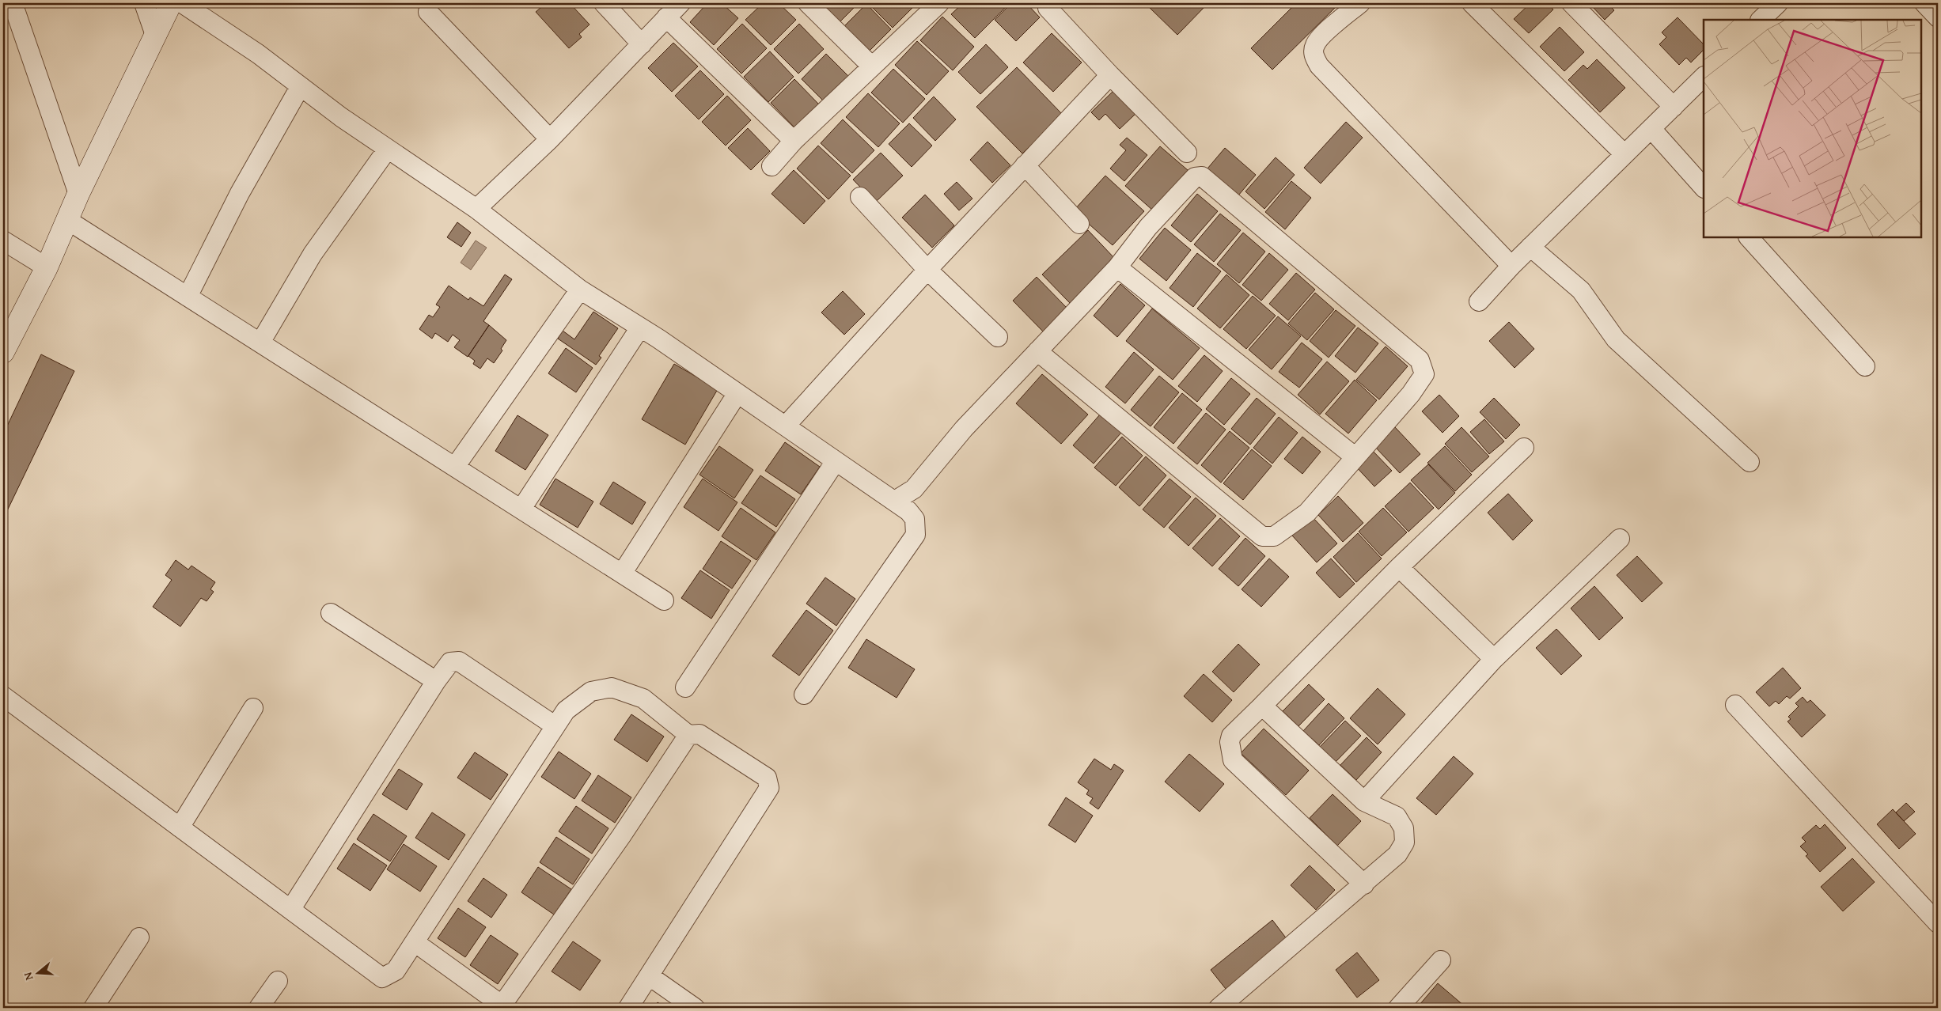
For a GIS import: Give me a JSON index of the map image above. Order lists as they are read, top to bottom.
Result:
{
  "north": "left"
}
